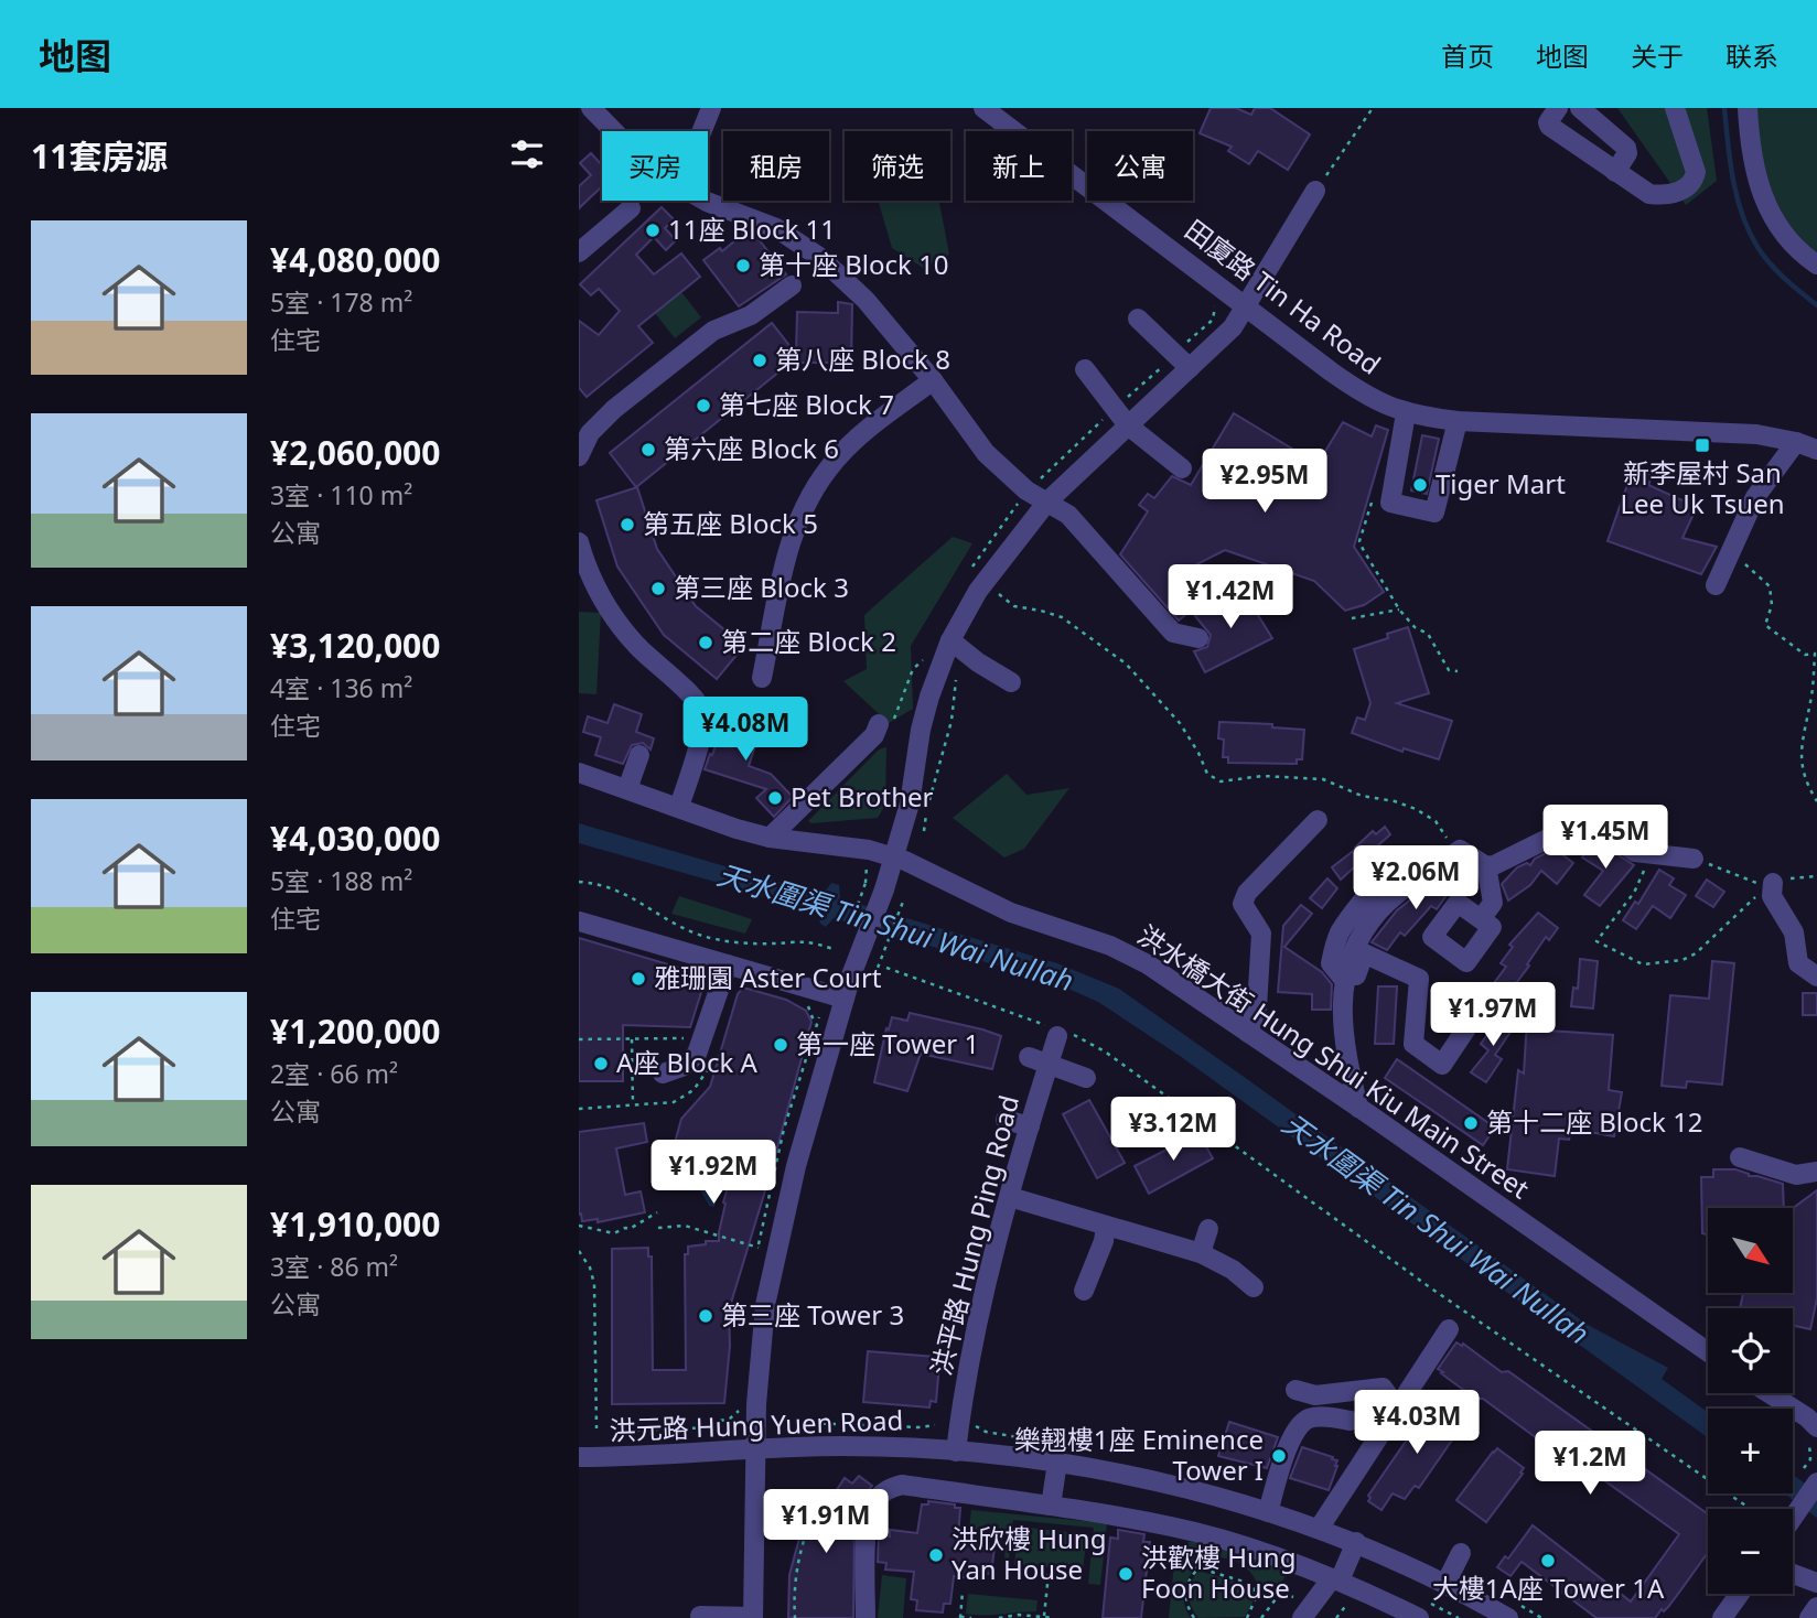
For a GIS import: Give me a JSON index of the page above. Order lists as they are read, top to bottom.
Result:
{
  "streets": {
    "street": [
      "田廈路 Tin Ha Road",
      "洪水橋大街 Hung Shui Kiu Main Street",
      "洪平路 Hung Ping Road",
      "洪元路 Hung Yuen Road"
    ]
  },
  "crossings": [
    ["洪平路 Hung Ping Road", "洪元路 Hung Yuen Road"]
  ],
  "water": ["天水圍渠 Tin Shui Wai Nullah"],
  "places": {
    "other": [
      "11座 Block 11",
      "第十座 Block 10",
      "第八座 Block 8",
      "第七座 Block 7",
      "第六座 Block 6",
      "Tiger Mart",
      "第五座 Block 5",
      "第三座 Block 3",
      "第二座 Block 2",
      "Pet Brother",
      "雅珊園 Aster Court",
      "第一座 Tower 1",
      "A座 Block A",
      "第十二座 Block 12",
      "第三座 Tower 3",
      "樂翹樓1座 Eminence Tower I",
      "洪欣樓 Hung Yan House",
      "大樓1A座 Tower 1A",
      "洪歡樓 Hung Foon House"
    ],
    "transit": ["新李屋村 San Lee Uk Tsuen"]
  },
  "north": "bottom right",
  "page": {
    "header": "地图",
    "nav": [
      "首页",
      "地图",
      "关于",
      "联系"
    ],
    "heading": "11套房源",
    "chip": [
      "买房",
      "租房",
      "筛选",
      "新上",
      "公寓"
    ],
    "list": [
      {
        "name": "¥4,080,000",
        "note": "5室 · 178 m² · 住宅"
      },
      {
        "name": "¥2,060,000",
        "note": "3室 · 110 m² · 公寓"
      },
      {
        "name": "¥3,120,000",
        "note": "4室 · 136 m² · 住宅"
      },
      {
        "name": "¥4,030,000",
        "note": "5室 · 188 m² · 住宅"
      },
      {
        "name": "¥1,200,000",
        "note": "2室 · 66 m² · 公寓"
      },
      {
        "name": "¥1,910,000",
        "note": "3室 · 86 m² · 公寓"
      }
    ],
    "price": [
      "¥2.95M",
      "¥1.42M",
      "¥4.08M",
      "¥1.45M",
      "¥2.06M",
      "¥1.97M",
      "¥3.12M",
      "¥1.92M",
      "¥4.03M",
      "¥1.2M",
      "¥1.91M"
    ],
    "map_buttons": ["+", "−"]
  }
}
